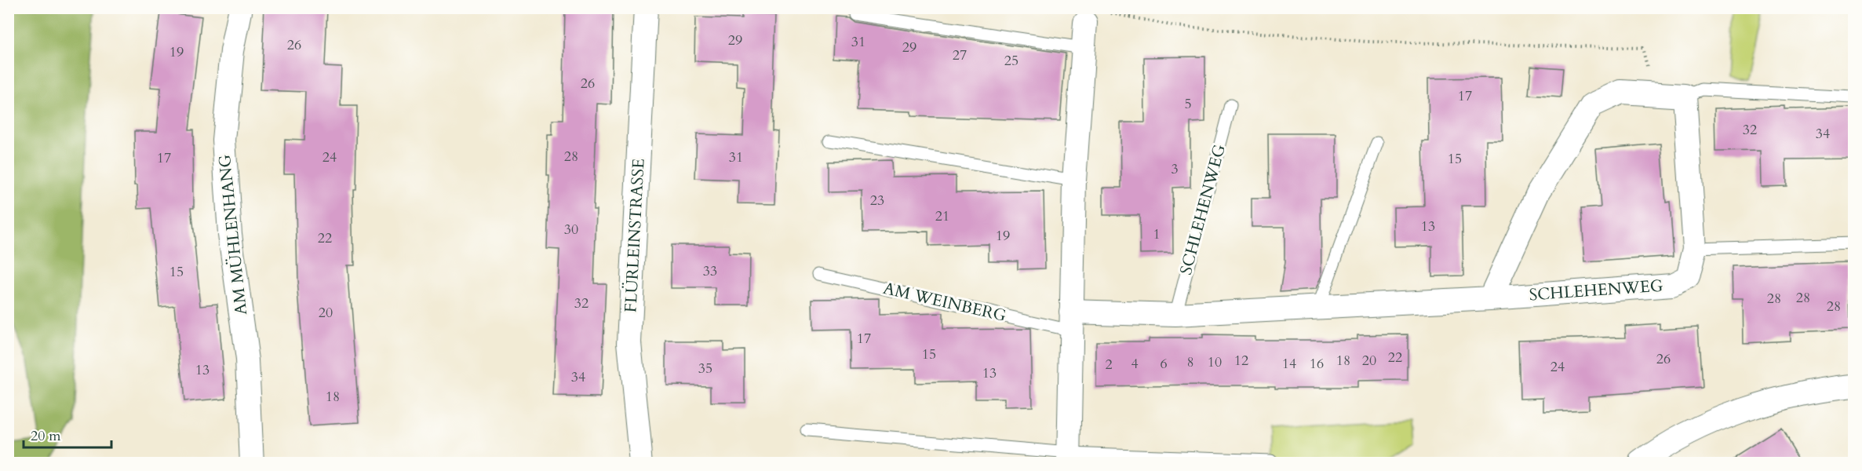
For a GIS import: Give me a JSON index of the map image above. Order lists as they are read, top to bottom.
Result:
{
  "streets": {
    "street": ["SCHLEHENWEG", "AM MÜHLENHANG", "FLÜRLEINSTRASSE"],
    "lane": ["AM WEINBERG"]
  },
  "crossings": [
    ["SCHLEHENWEG", "AM WEINBERG"]
  ],
  "house_numbers": [
    "29",
    "31",
    "26",
    "29",
    "19",
    "27",
    "25",
    "26",
    "17",
    "5",
    "32",
    "34",
    "28",
    "24",
    "31",
    "17",
    "15",
    "3",
    "23",
    "21",
    "13",
    "30",
    "1",
    "19",
    "22",
    "33",
    "15",
    "28",
    "28",
    "32",
    "28",
    "20",
    "17",
    "15",
    "22",
    "26",
    "12",
    "18",
    "20",
    "8",
    "10",
    "4",
    "6",
    "14",
    "16",
    "2",
    "24",
    "35",
    "13",
    "13",
    "34",
    "18"
  ],
  "scale_bar": "20 m"
}
